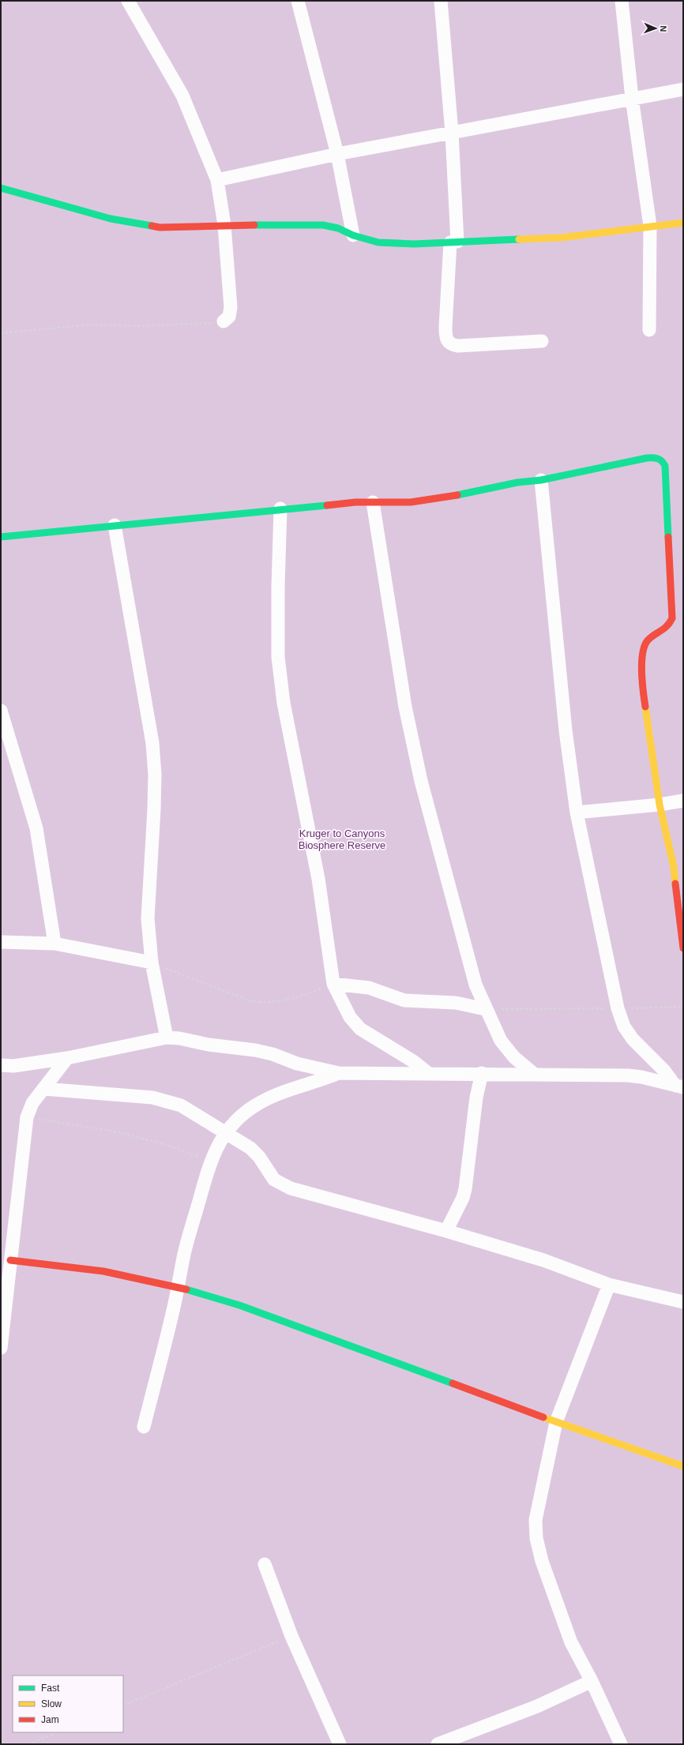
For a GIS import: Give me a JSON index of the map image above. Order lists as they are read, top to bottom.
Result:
{
  "parks": ["Kruger to Canyons Biosphere Reserve"],
  "legend": ["Fast", "Slow", "Jam"],
  "north": "right"
}
